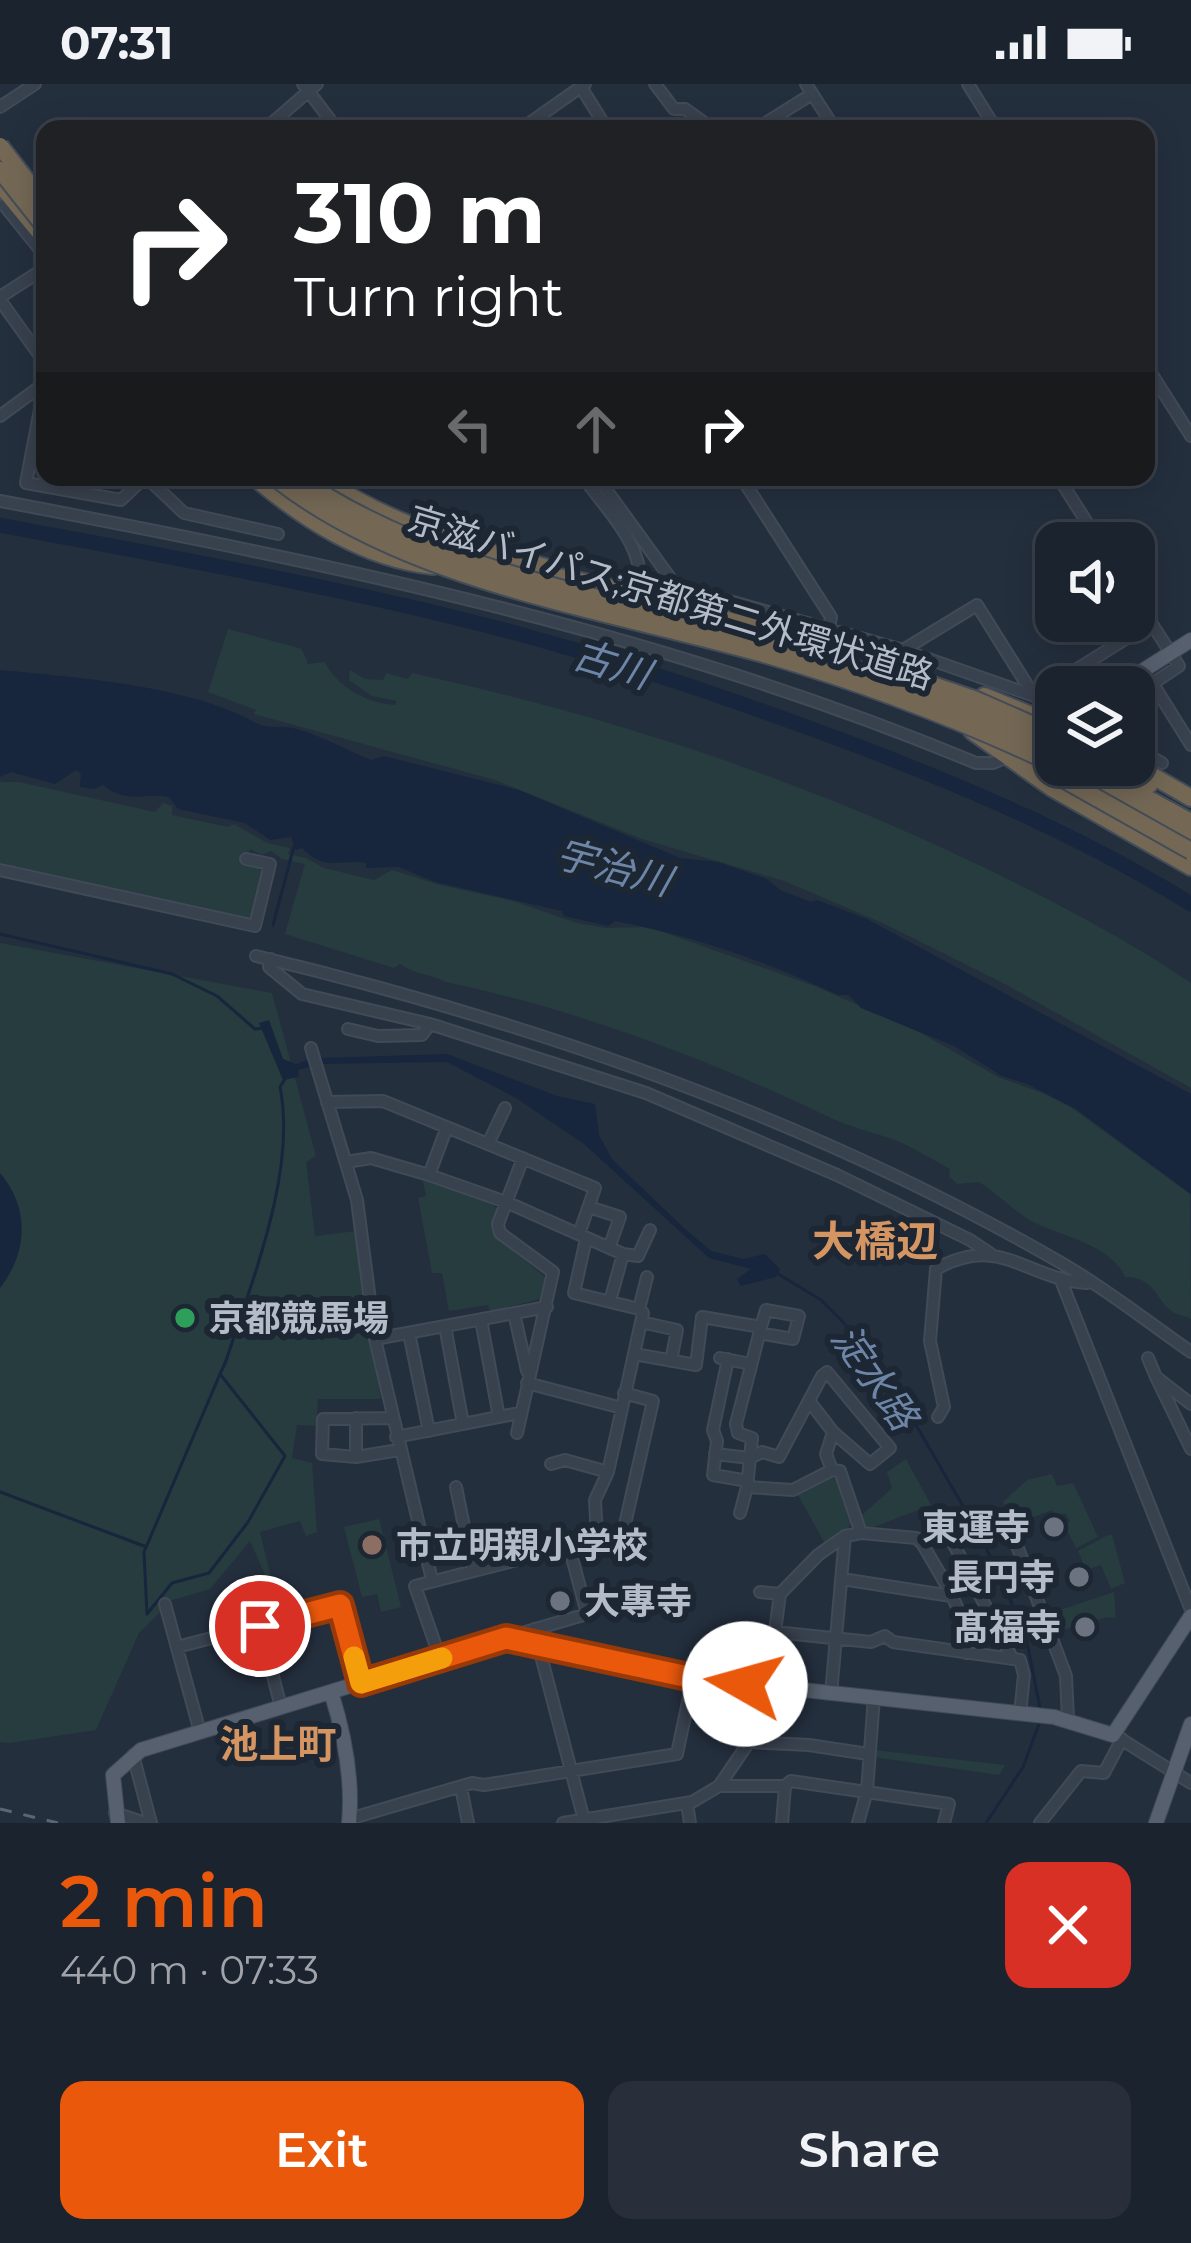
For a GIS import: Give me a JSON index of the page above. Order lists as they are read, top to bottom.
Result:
{
  "streets": {
    "highway": ["京滋バイパス;京都第二外環状道路"]
  },
  "districts": ["大橋辺", "池上町"],
  "water": ["古川", "宇治川", "淀水路"],
  "places": [
    "京都競馬場",
    "東運寺",
    "市立明親小学校",
    "長円寺",
    "大專寺",
    "髙福寺"
  ],
  "page": {
    "status": "07:31",
    "turn": ["310 m", "Turn right"],
    "heading": ["2 min", "440 m · 07:33"],
    "buttons": ["Exit", "Share"]
  }
}
